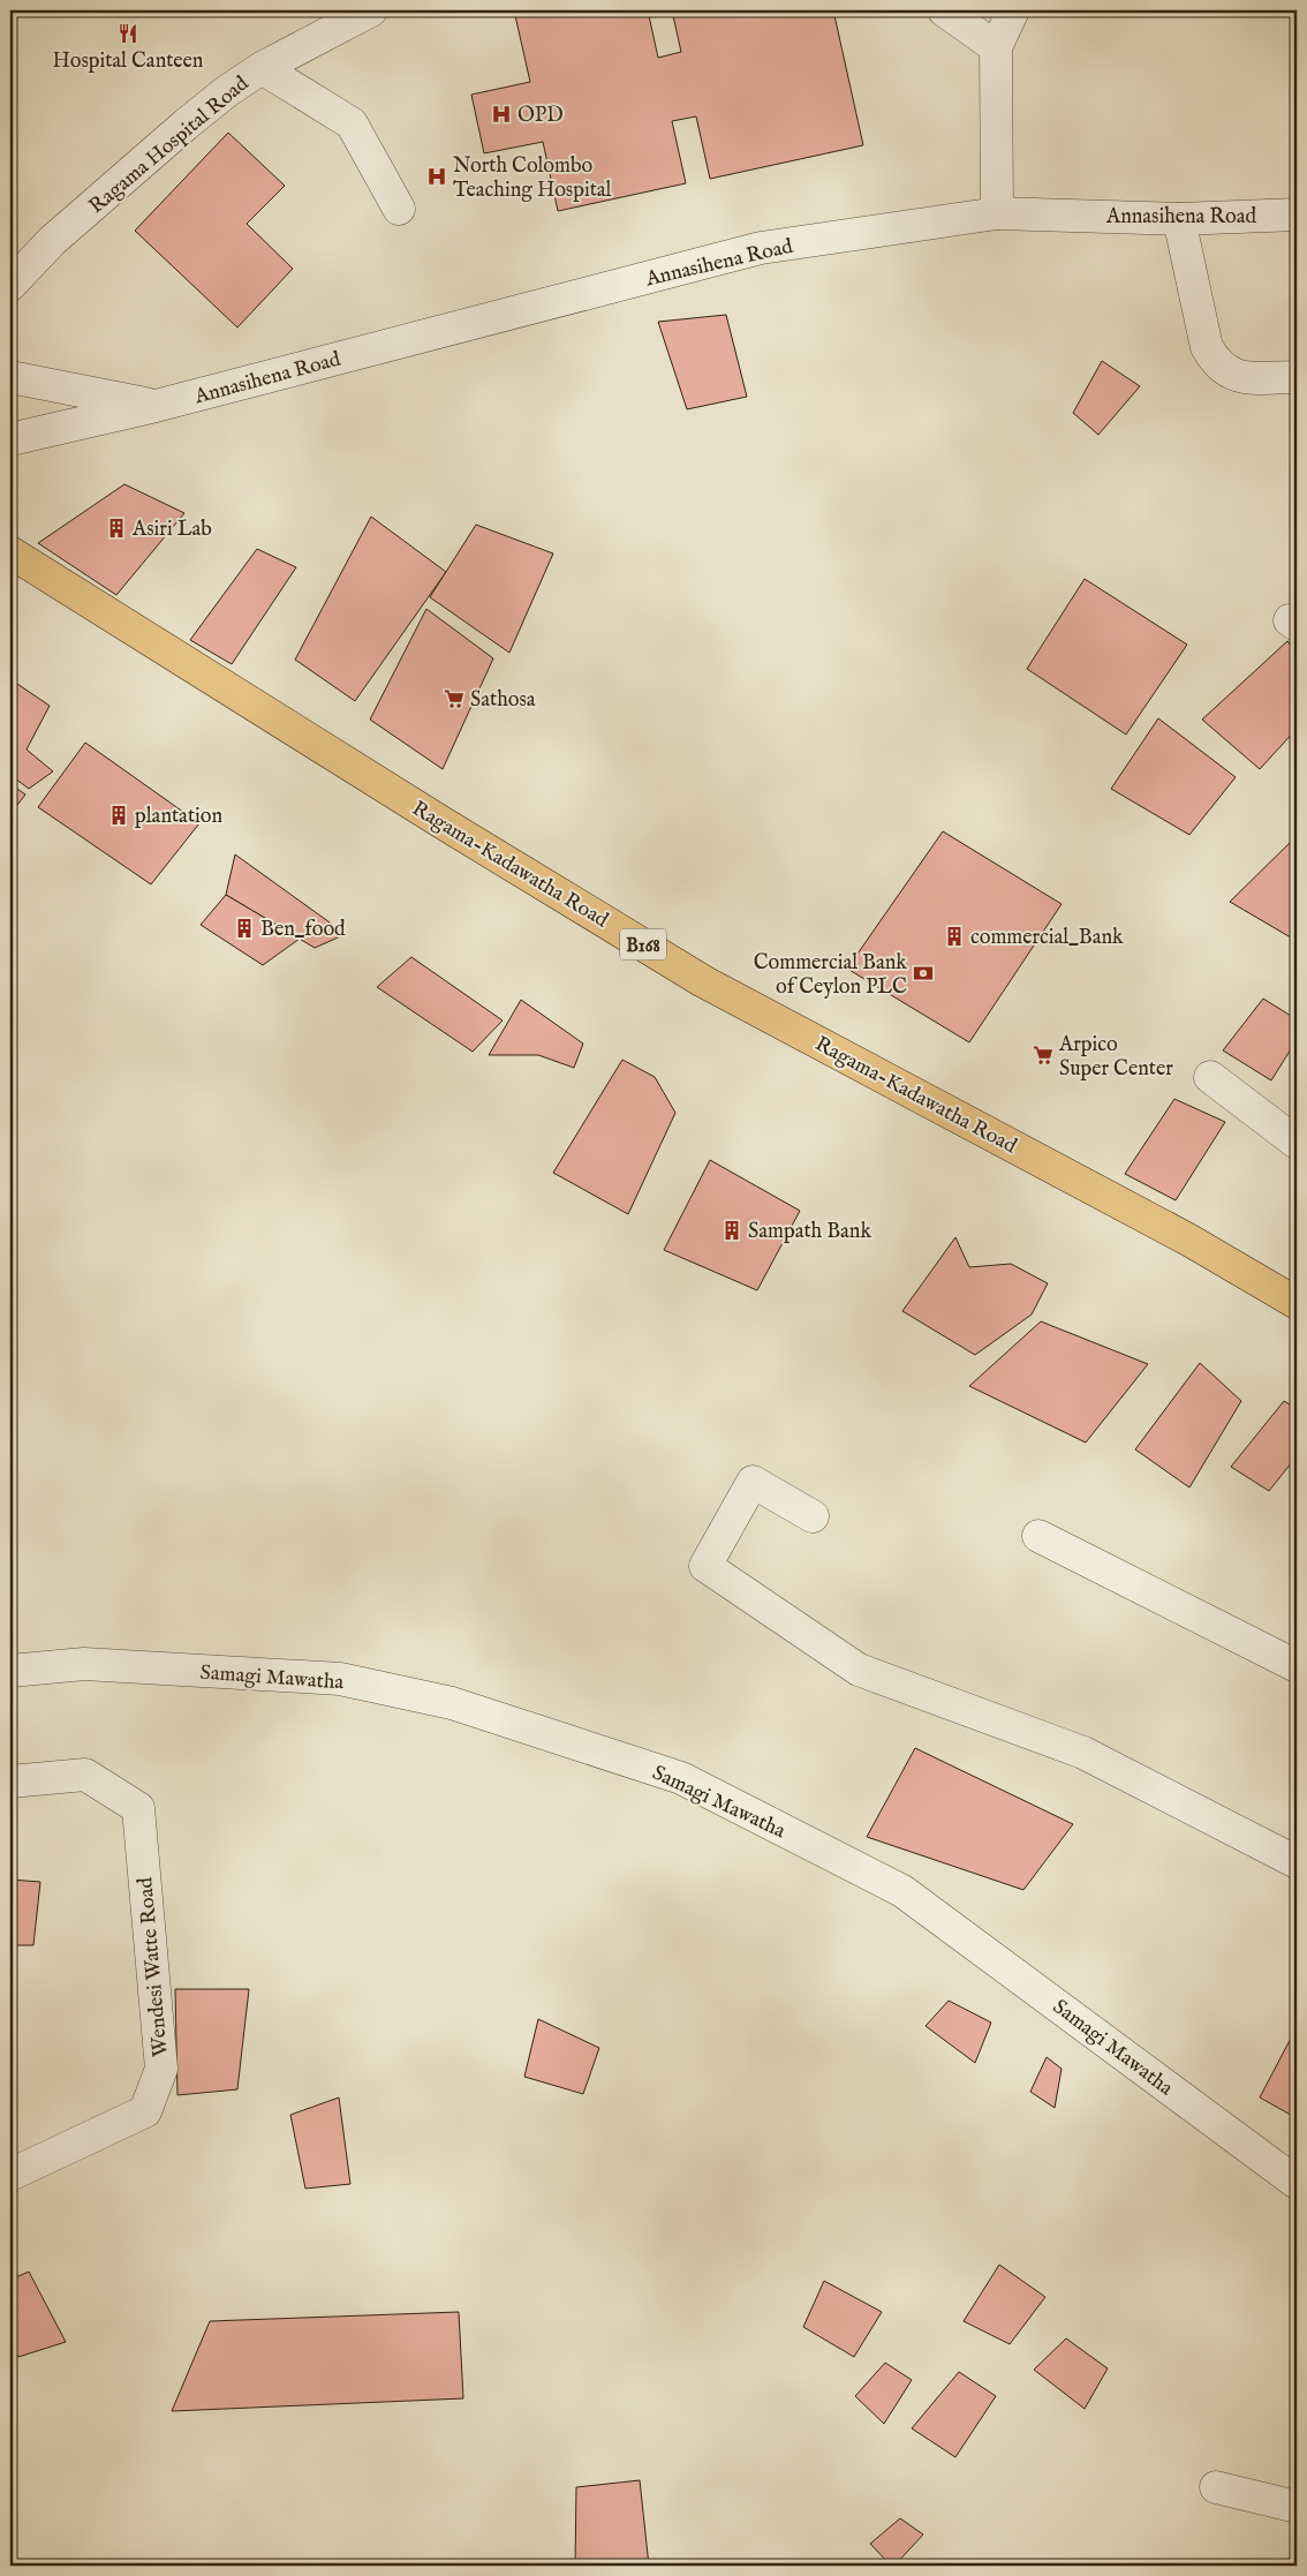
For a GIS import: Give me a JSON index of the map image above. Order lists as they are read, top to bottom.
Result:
{
  "streets": {
    "main road": ["Ragama-Kadawatha Road", "B168"],
    "street": [
      "Ragama Hospital Road",
      "Annasihena Road",
      "Samagi Mawatha",
      "Wendesi Watte Road"
    ]
  },
  "places": {
    "restaurant": ["Hospital Canteen"],
    "hospital": ["OPD", "North Colombo Teaching Hospital"],
    "building": [
      "Asiri Lab",
      "plantation",
      "Ben_food",
      "commercial_Bank",
      "Sampath Bank"
    ],
    "supermarket": ["Sathosa", "Arpico Super Center"],
    "bank": ["Commercial Bank of Ceylon PLC"]
  }
}
